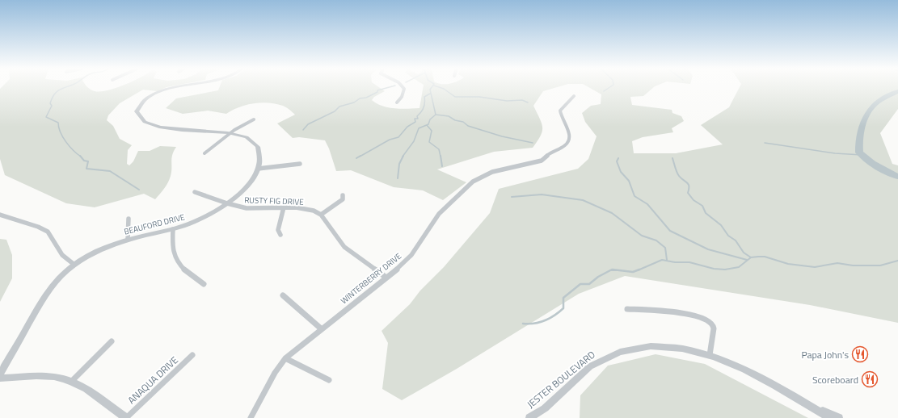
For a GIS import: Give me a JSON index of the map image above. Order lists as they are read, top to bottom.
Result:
{
  "streets": {
    "street": [
      "RUSTY FIG DRIVE",
      "BEAUFORD DRIVE",
      "WINTERBERRY DRIVE",
      "JESTER BOULEVARD",
      "ANAQUA DRIVE"
    ]
  },
  "crossings": [
    ["RUSTY FIG DRIVE", "BEAUFORD DRIVE"]
  ],
  "places": {
    "restaurant": ["Papa John's", "Scoreboard"]
  }
}
